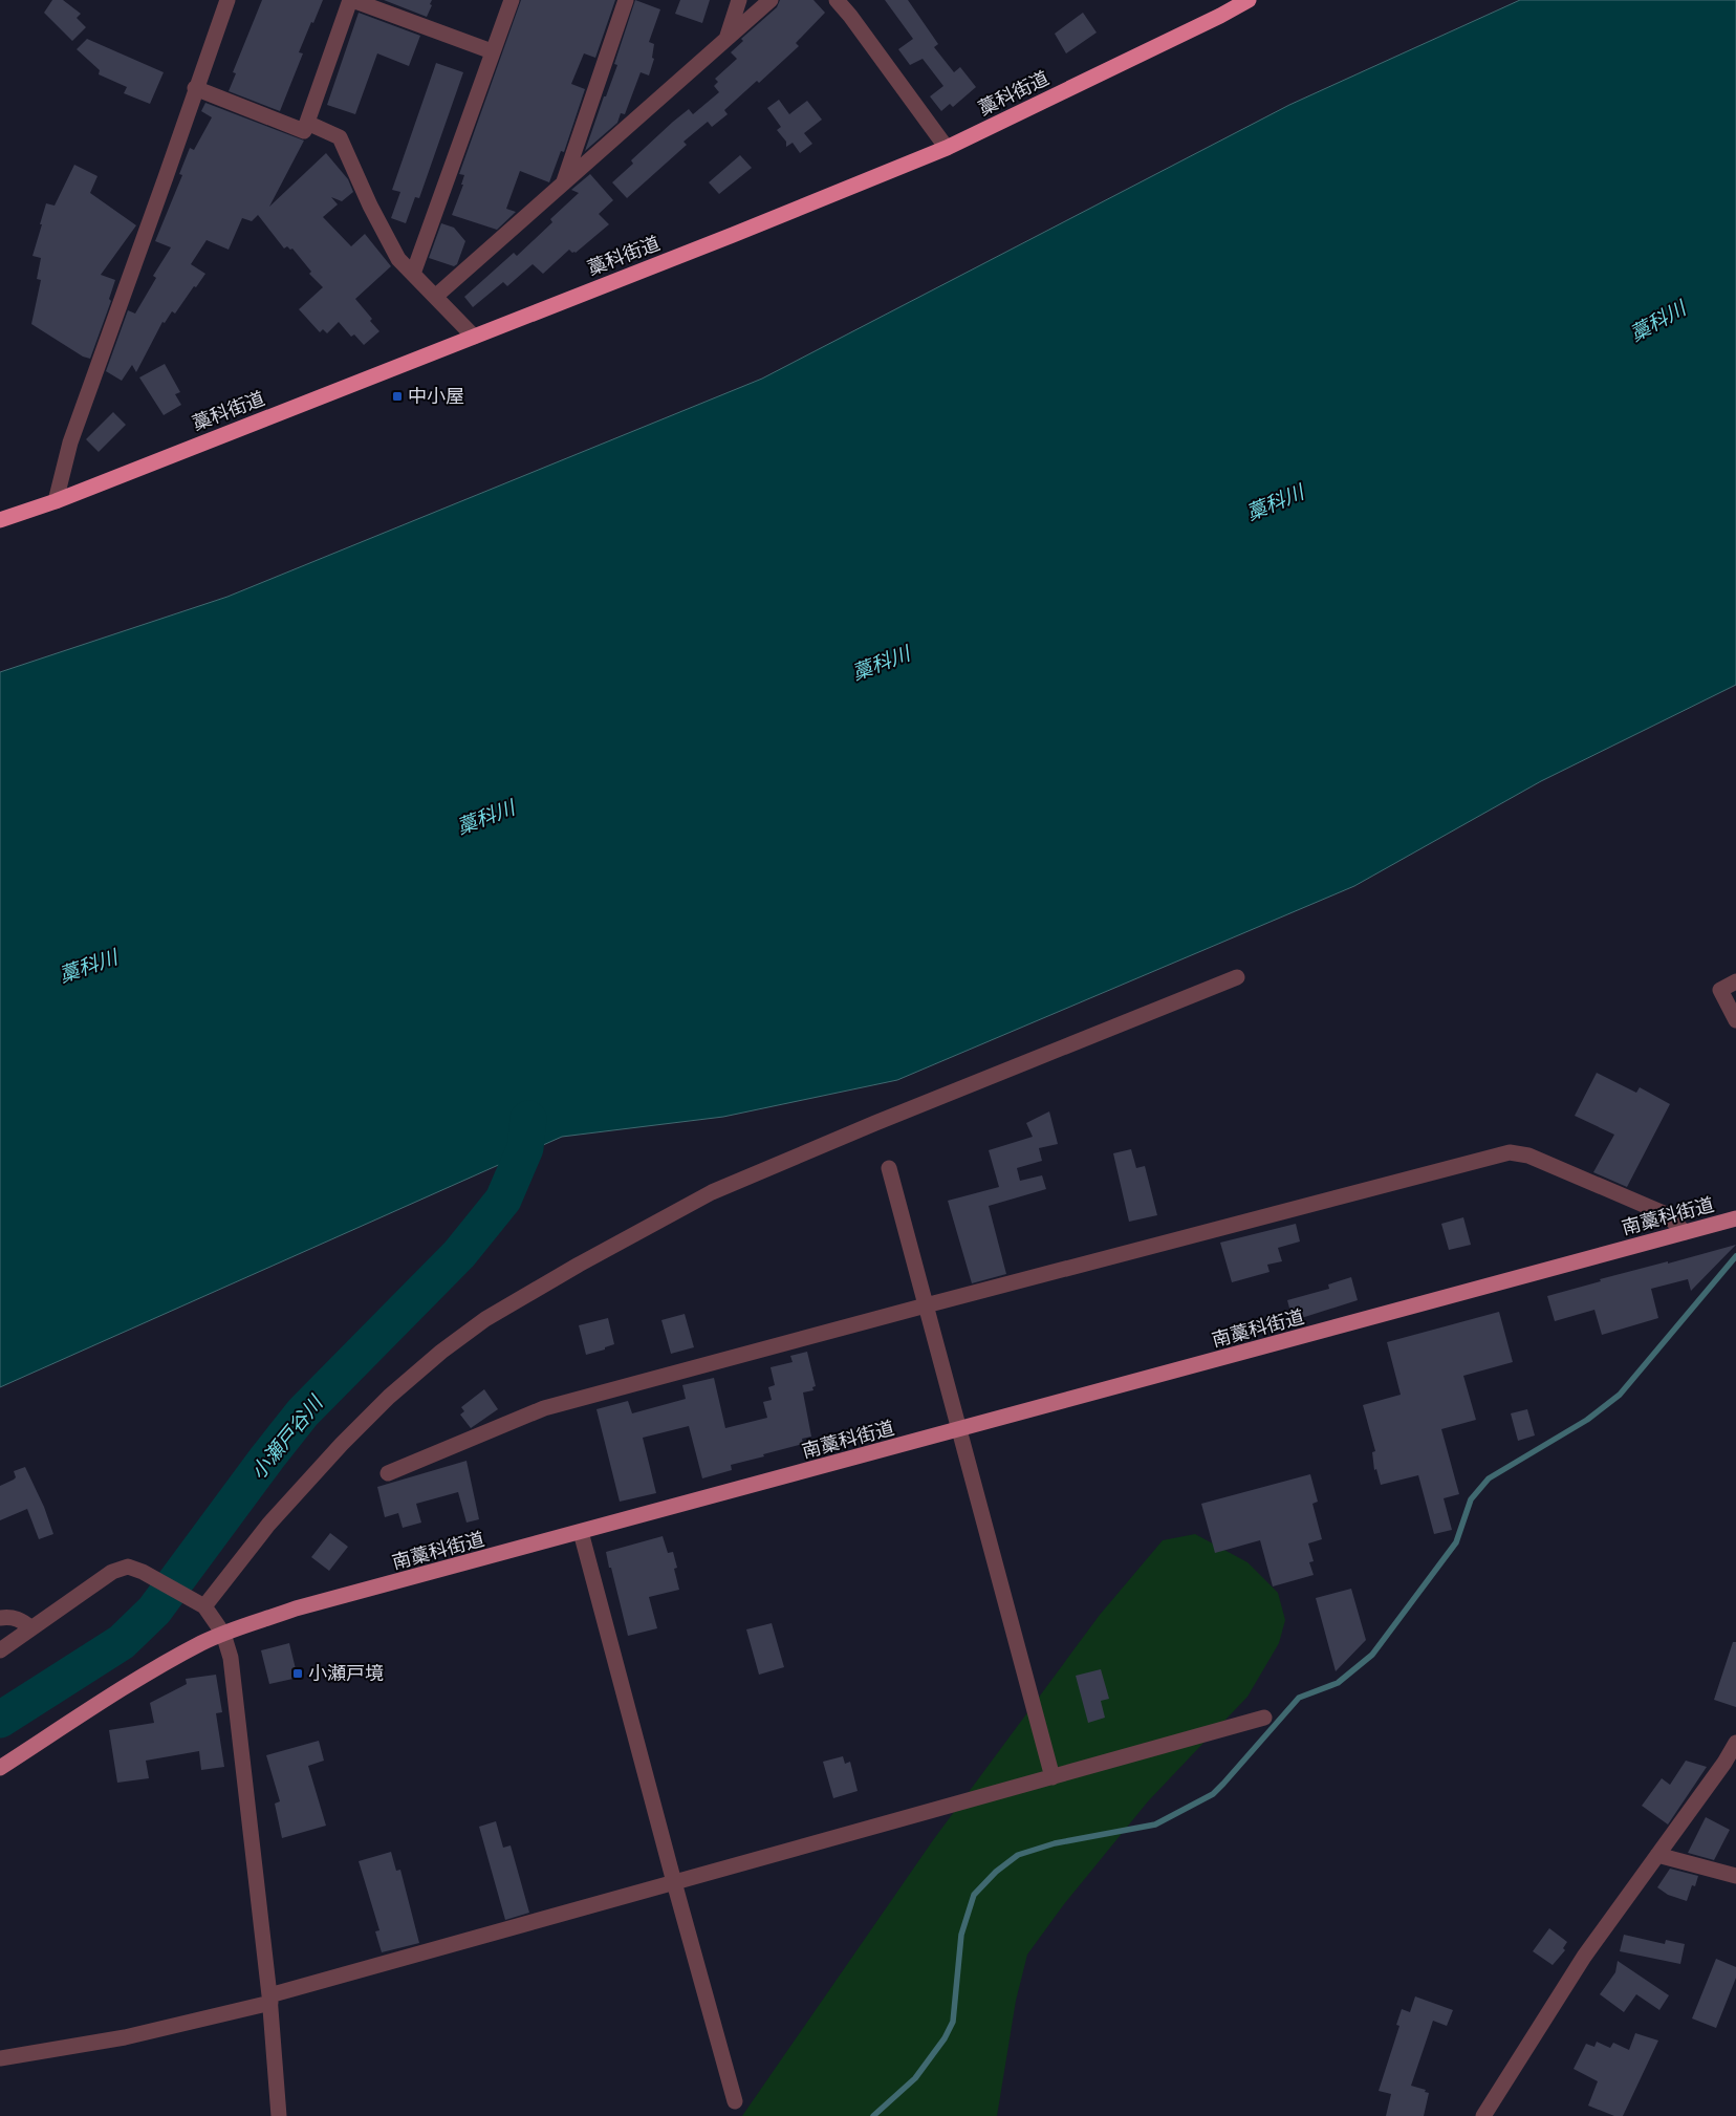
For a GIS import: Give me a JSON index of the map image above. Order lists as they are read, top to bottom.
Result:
{
  "streets": {
    "highway": ["藁科街道"],
    "main road": ["南藁科街道"]
  },
  "water": ["藁科川", "小瀬戸谷川"],
  "places": {
    "transit": ["中小屋", "小瀬戸境"]
  }
}
